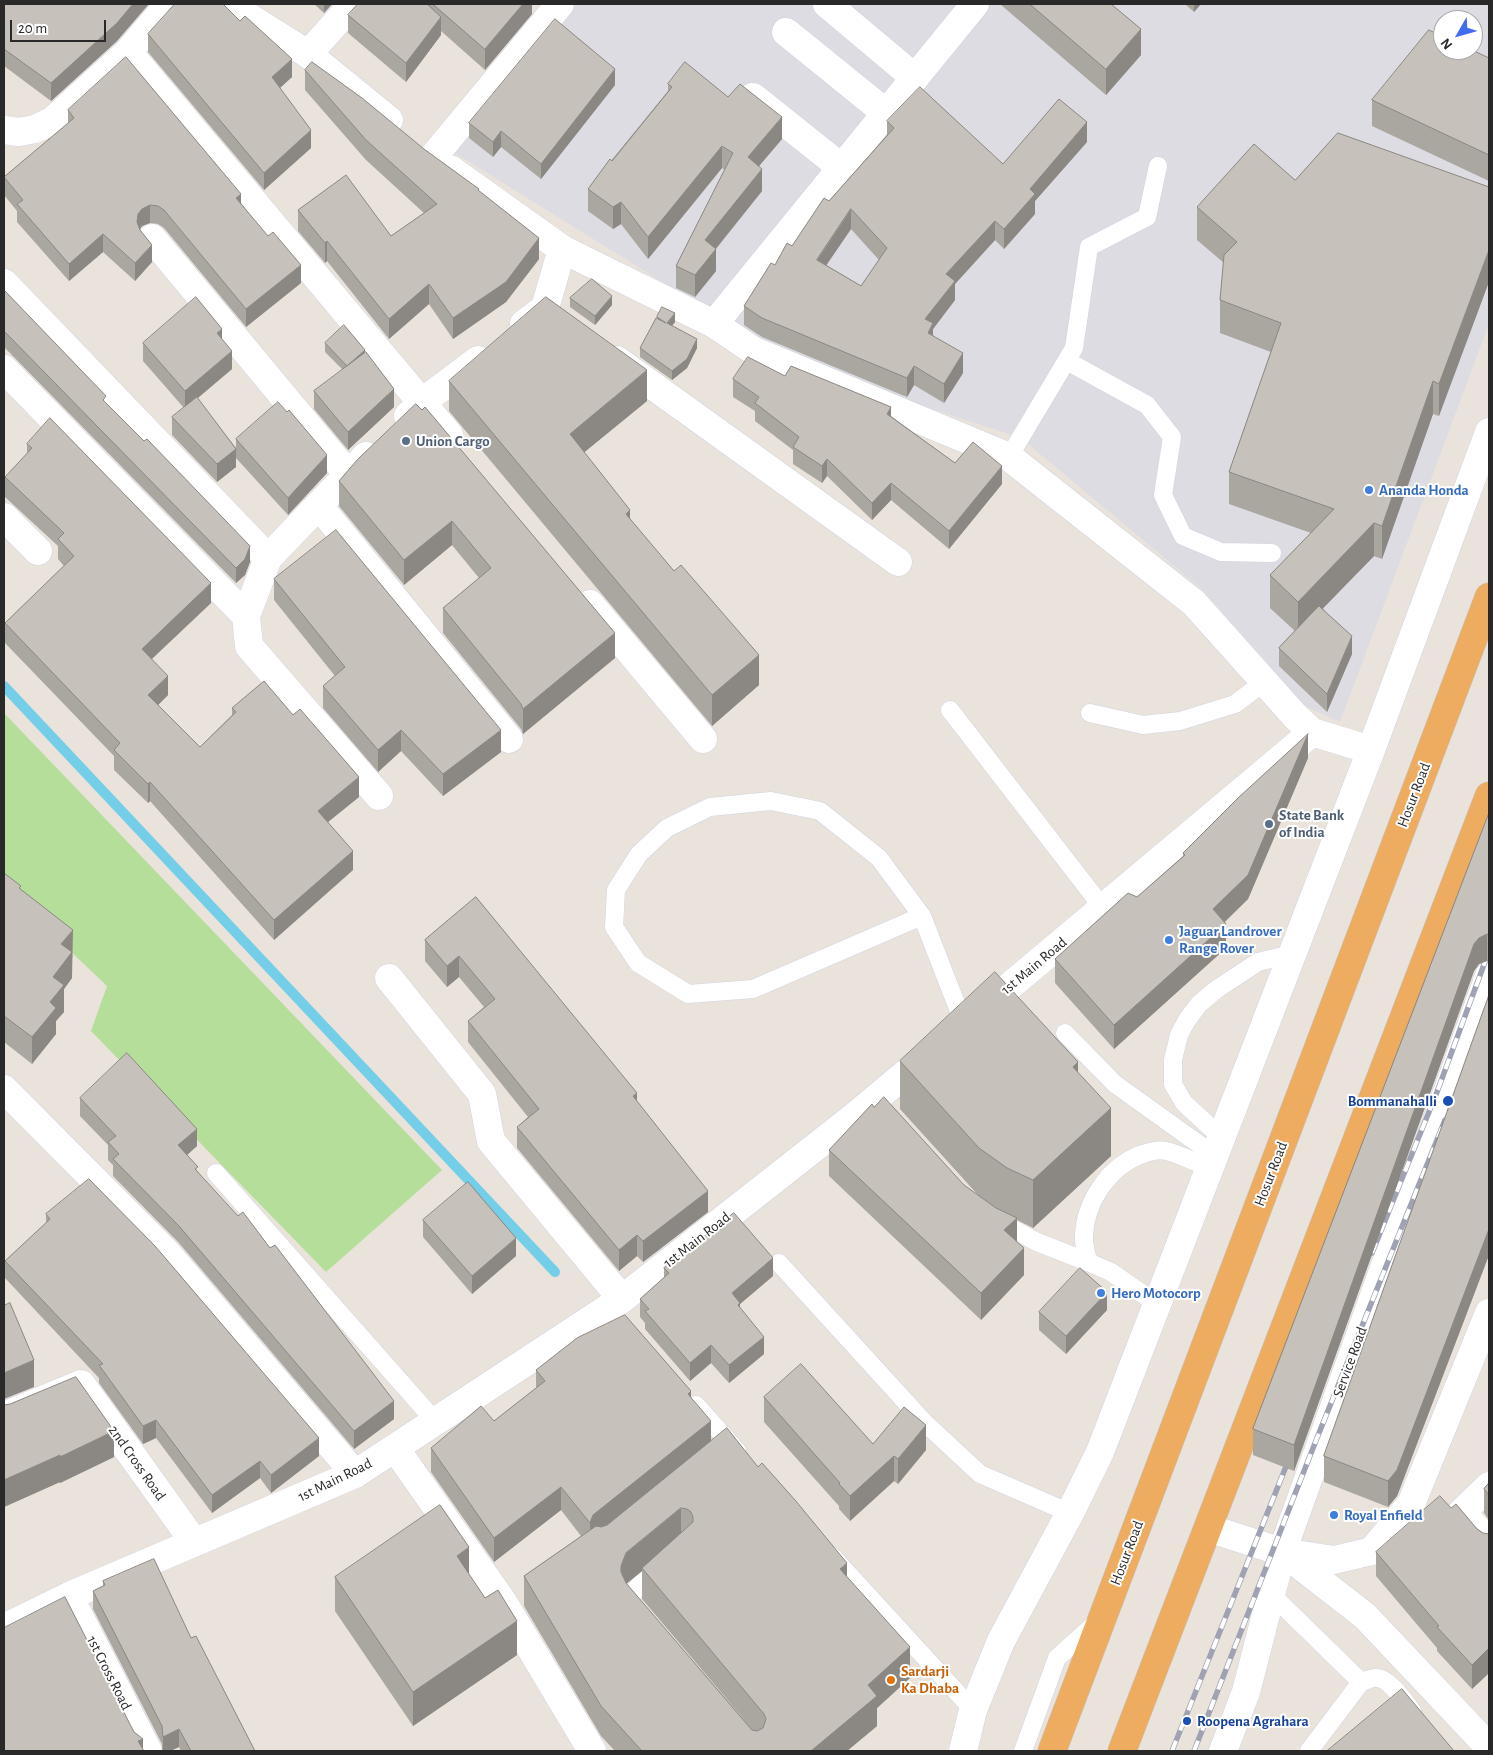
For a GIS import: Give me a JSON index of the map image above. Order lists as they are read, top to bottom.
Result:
{
  "streets": {
    "highway": ["Hosur Road"],
    "street": [
      "1st Main Road",
      "Service Road",
      "2nd Cross Road",
      "1st Cross Road"
    ]
  },
  "crossings": [
    ["1st Main Road", "2nd Cross Road"],
    ["1st Main Road", "1st Cross Road"]
  ],
  "places": [
    "Union Cargo",
    "Ananda Honda",
    "State Bank of India",
    "Jaguar Landrover Range Rover",
    "Bommanahalli",
    "Hero Motocorp",
    "Royal Enfield",
    "Sardarji Ka Dhaba",
    "Roopena Agrahara"
  ],
  "scale_bar": "20 m",
  "north": "bottom left"
}
